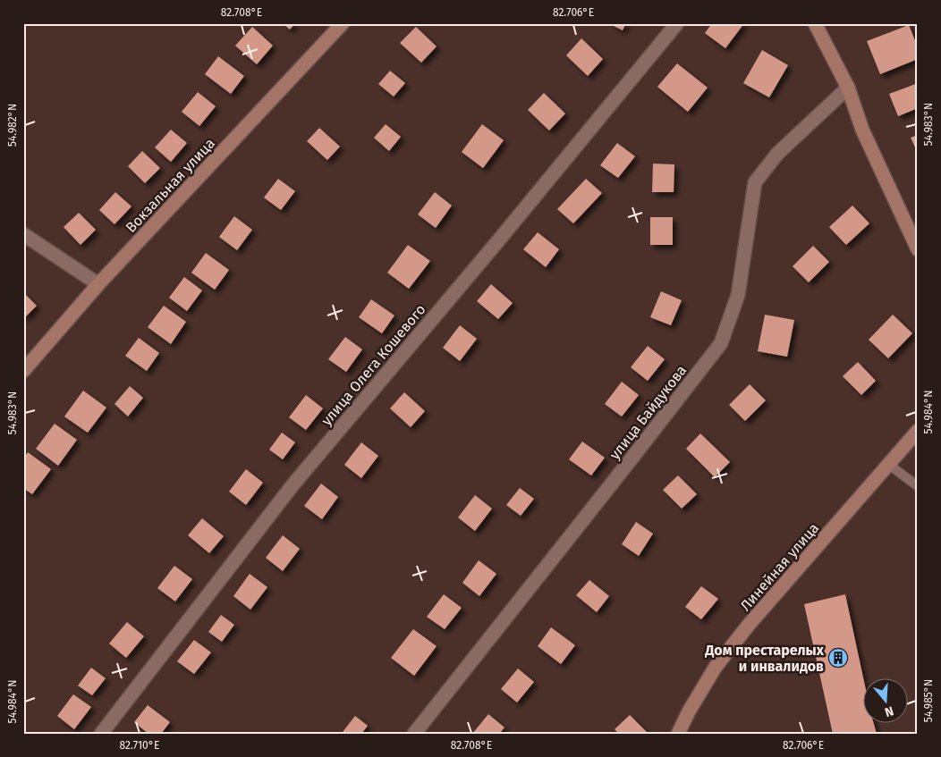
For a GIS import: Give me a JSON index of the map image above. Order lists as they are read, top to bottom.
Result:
{
  "streets": {
    "street": [
      "Вокзальная улица",
      "улица Олега Кошевого",
      "улица Байдукова",
      "Линейная улица"
    ]
  },
  "places": {
    "building": ["Дом престарелых и инвалидов"]
  },
  "north": "bottom",
  "coordinates": [
    "82.708°E",
    "82.706°E",
    "54.983°N",
    "54.982°N",
    "54.984°N",
    "54.985°N",
    "82.710°E"
  ]
}
